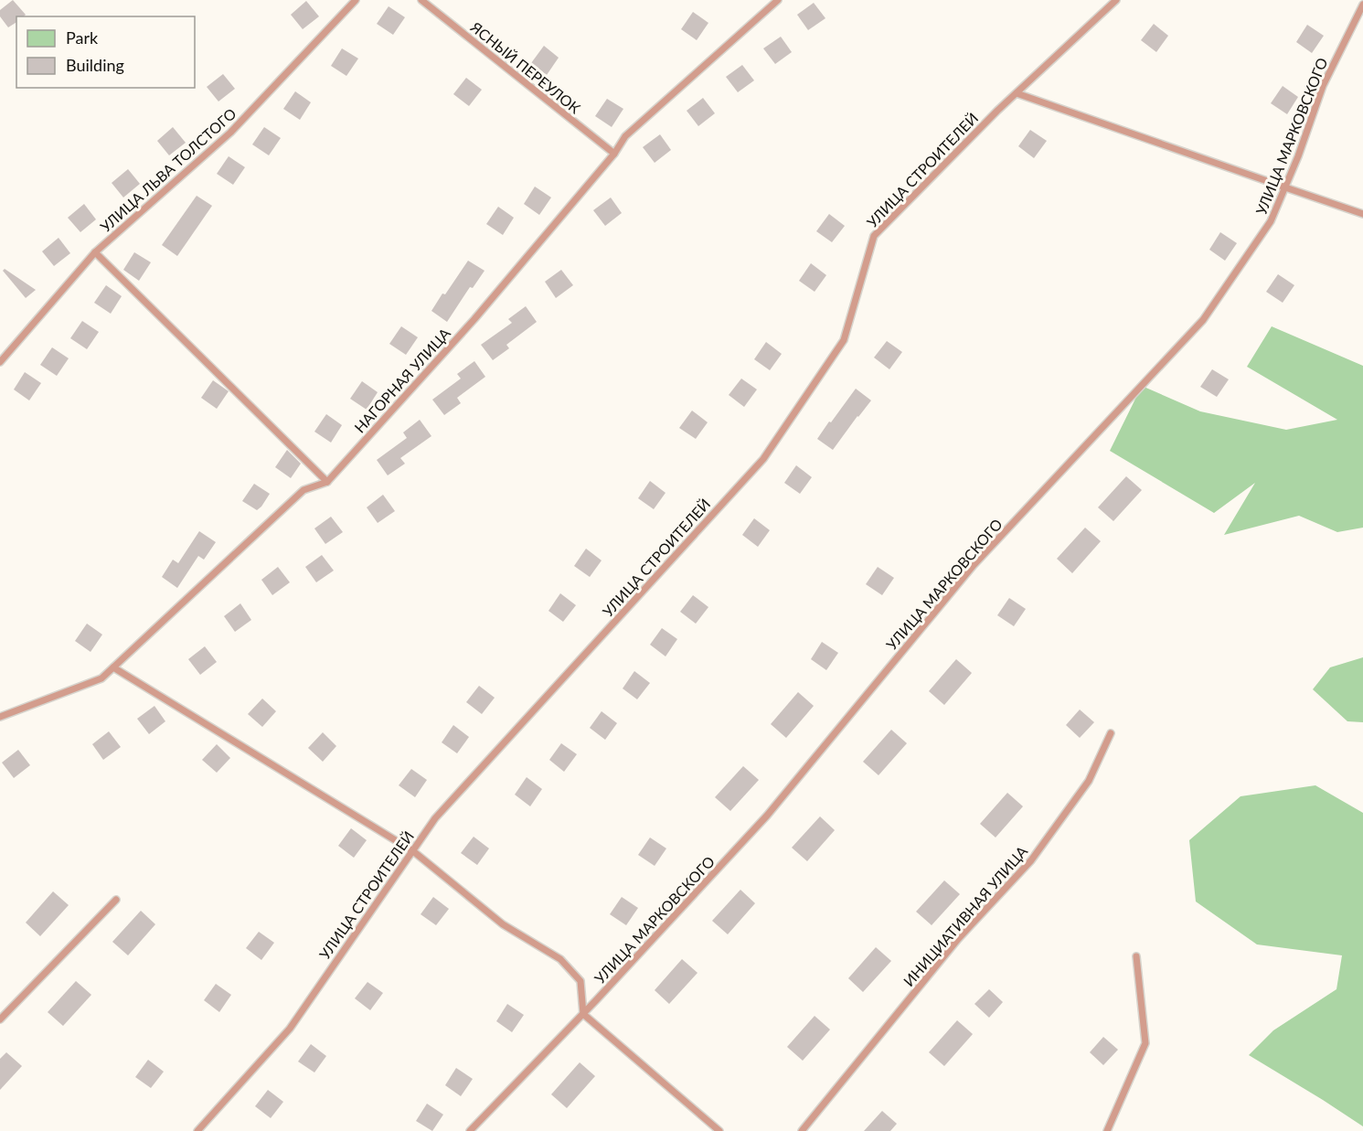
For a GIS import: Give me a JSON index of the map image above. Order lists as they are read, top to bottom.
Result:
{
  "streets": {
    "lane": [
      "ЯСНЫЙ ПЕРЕУЛОК",
      "УЛИЦА МАРКОВСКОГО",
      "УЛИЦА ЛЬВА ТОЛСТОГО",
      "УЛИЦА СТРОИТЕЛЕЙ",
      "НАГОРНАЯ УЛИЦА",
      "ИНИЦИАТИВНАЯ УЛИЦА"
    ]
  },
  "crossings": [
    ["ЯСНЫЙ ПЕРЕУЛОК", "НАГОРНАЯ УЛИЦА"]
  ],
  "legend": ["Park", "Building"]
}
